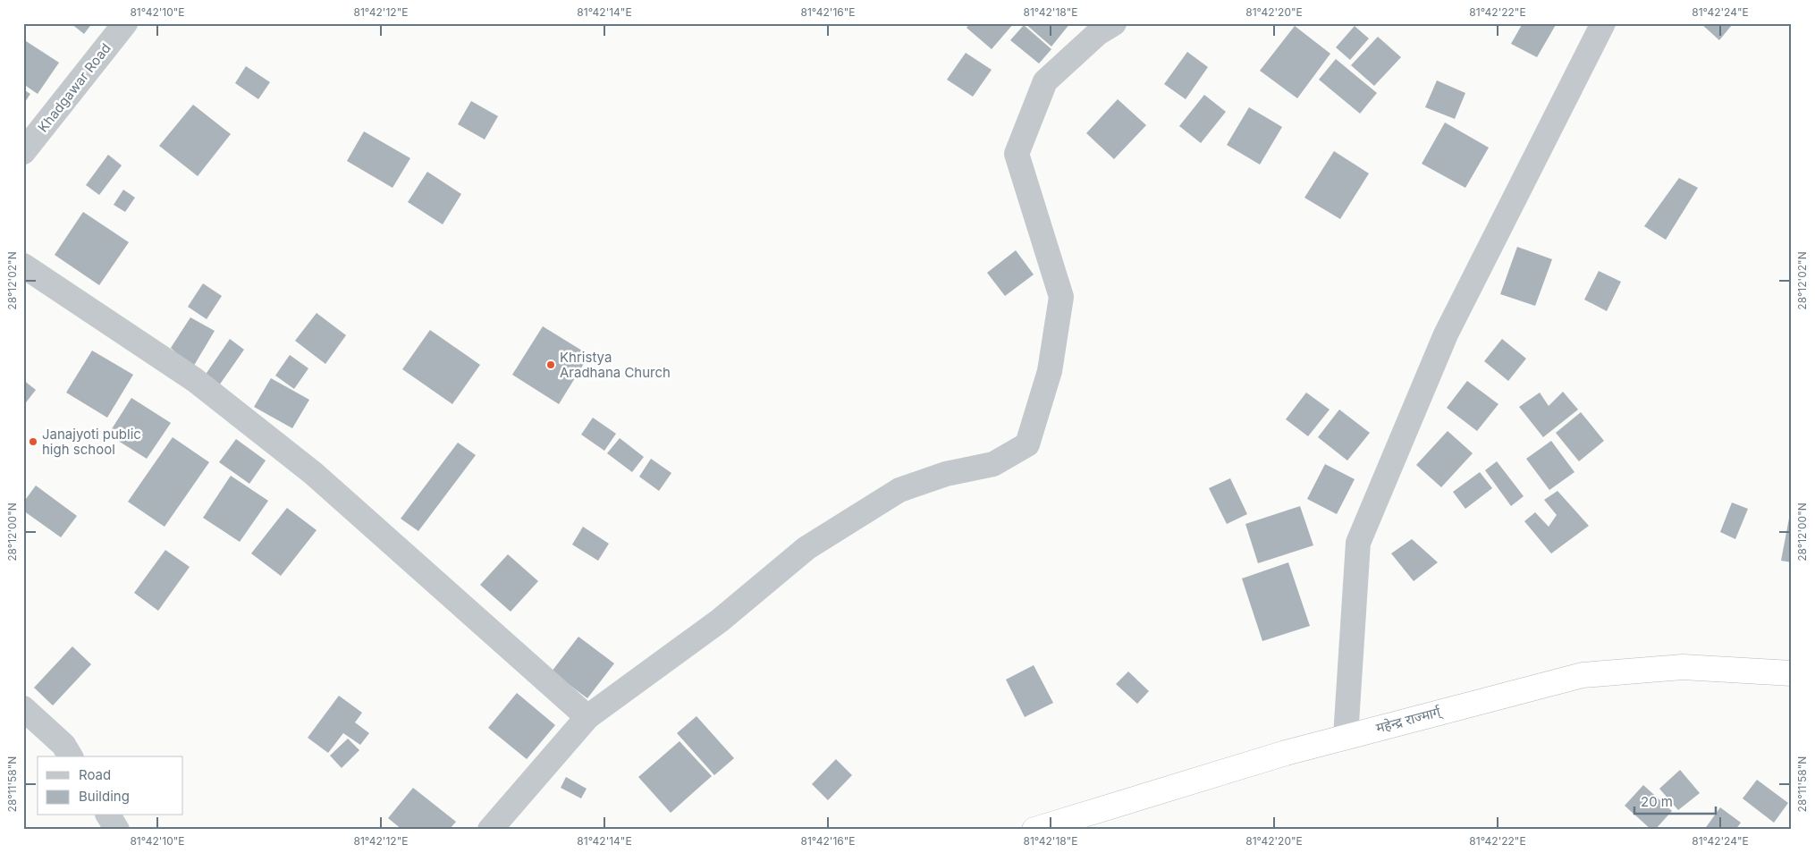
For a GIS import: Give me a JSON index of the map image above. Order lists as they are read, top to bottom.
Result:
{
  "streets": {
    "highway": ["महेन्द्र राज्मार्ग्"],
    "street": ["Khadgawar Road"]
  },
  "places": ["Khristya Aradhana Church", "Janajyoti public high school"],
  "legend": ["Road", "Building"],
  "scale_bar": "20 m",
  "coordinates": [
    "81°42'10\"E",
    "81°42'12\"E",
    "81°42'14\"E",
    "81°42'16\"E",
    "81°42'18\"E",
    "81°42'20\"E",
    "81°42'22\"E",
    "81°42'24\"E",
    "28°12'02\"N",
    "28°12'00\"N",
    "28°11'58\"N"
  ]
}
